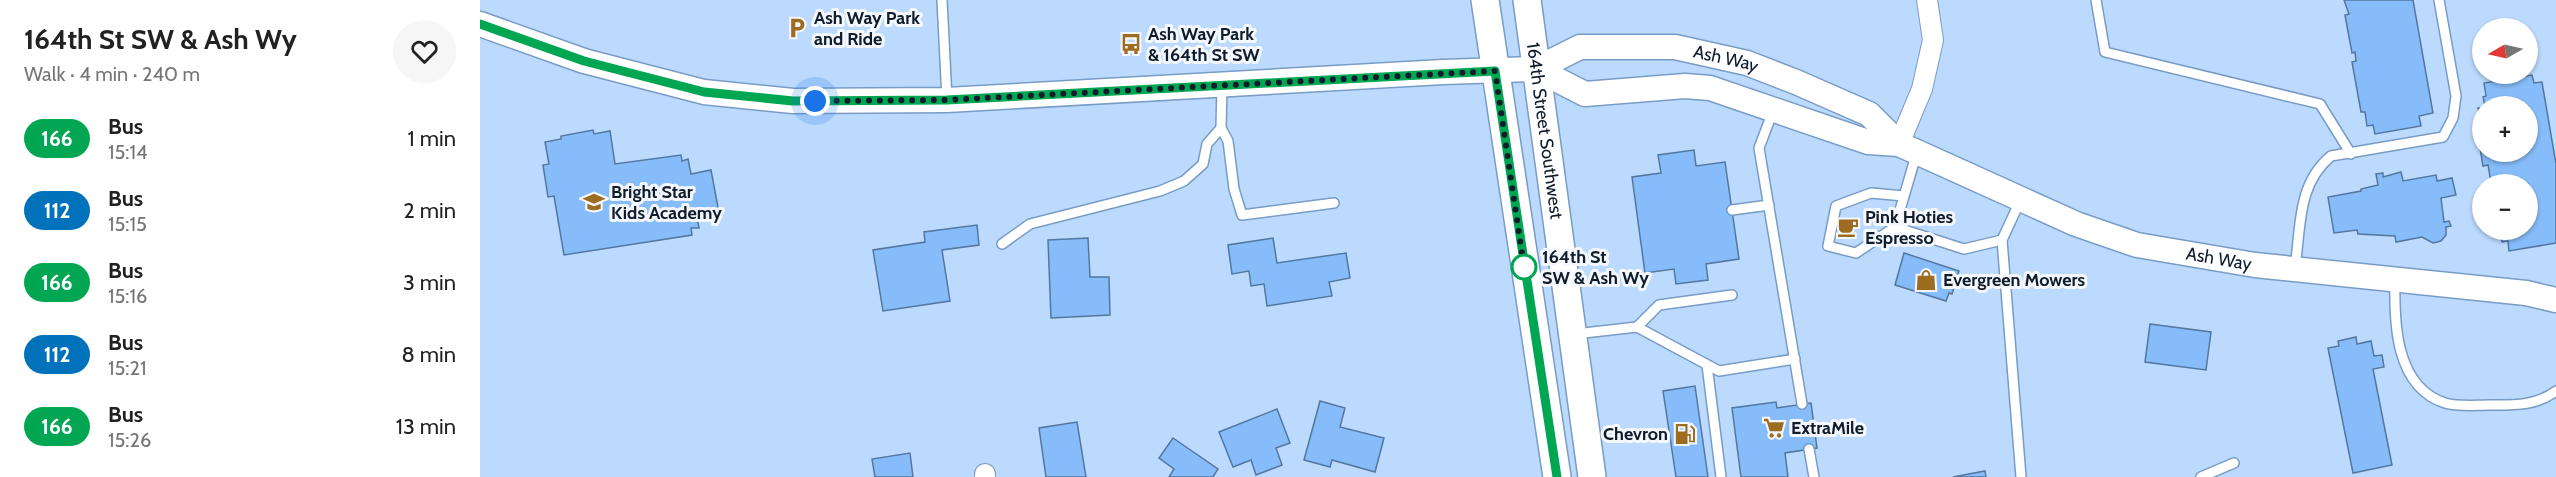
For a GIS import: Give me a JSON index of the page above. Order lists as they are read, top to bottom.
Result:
{
  "streets": {
    "main road": ["164th Street Southwest"],
    "street": ["Ash Way"]
  },
  "crossings": [
    ["Ash Way", "164th Street Southwest"]
  ],
  "places": {
    "parking": ["Ash Way Park and Ride"],
    "bus stop": ["Ash Way Park & 164th St SW"],
    "school or university": ["Bright Star Kids Academy"],
    "cafe": ["Pink Hoties Espresso"],
    "other": ["164th St SW & Ash Wy"],
    "shop": ["Evergreen Mowers"],
    "supermarket": ["ExtraMile"],
    "fuel station": ["Chevron"]
  },
  "lines": ["bus line 166"],
  "north": "left",
  "page": {
    "heading": ["164th St SW & Ash Wy", "Walk · 4 min · 240 m"],
    "map_buttons": ["+", "−"],
    "list": [
      {
        "mark": "166",
        "name": "Bus",
        "note": "15:14",
        "value": "1 min"
      },
      {
        "mark": "112",
        "name": "Bus",
        "note": "15:15",
        "value": "2 min"
      },
      {
        "mark": "166",
        "name": "Bus",
        "note": "15:16",
        "value": "3 min"
      },
      {
        "mark": "112",
        "name": "Bus",
        "note": "15:21",
        "value": "8 min"
      },
      {
        "mark": "166",
        "name": "Bus",
        "note": "15:26",
        "value": "13 min"
      }
    ]
  }
}
